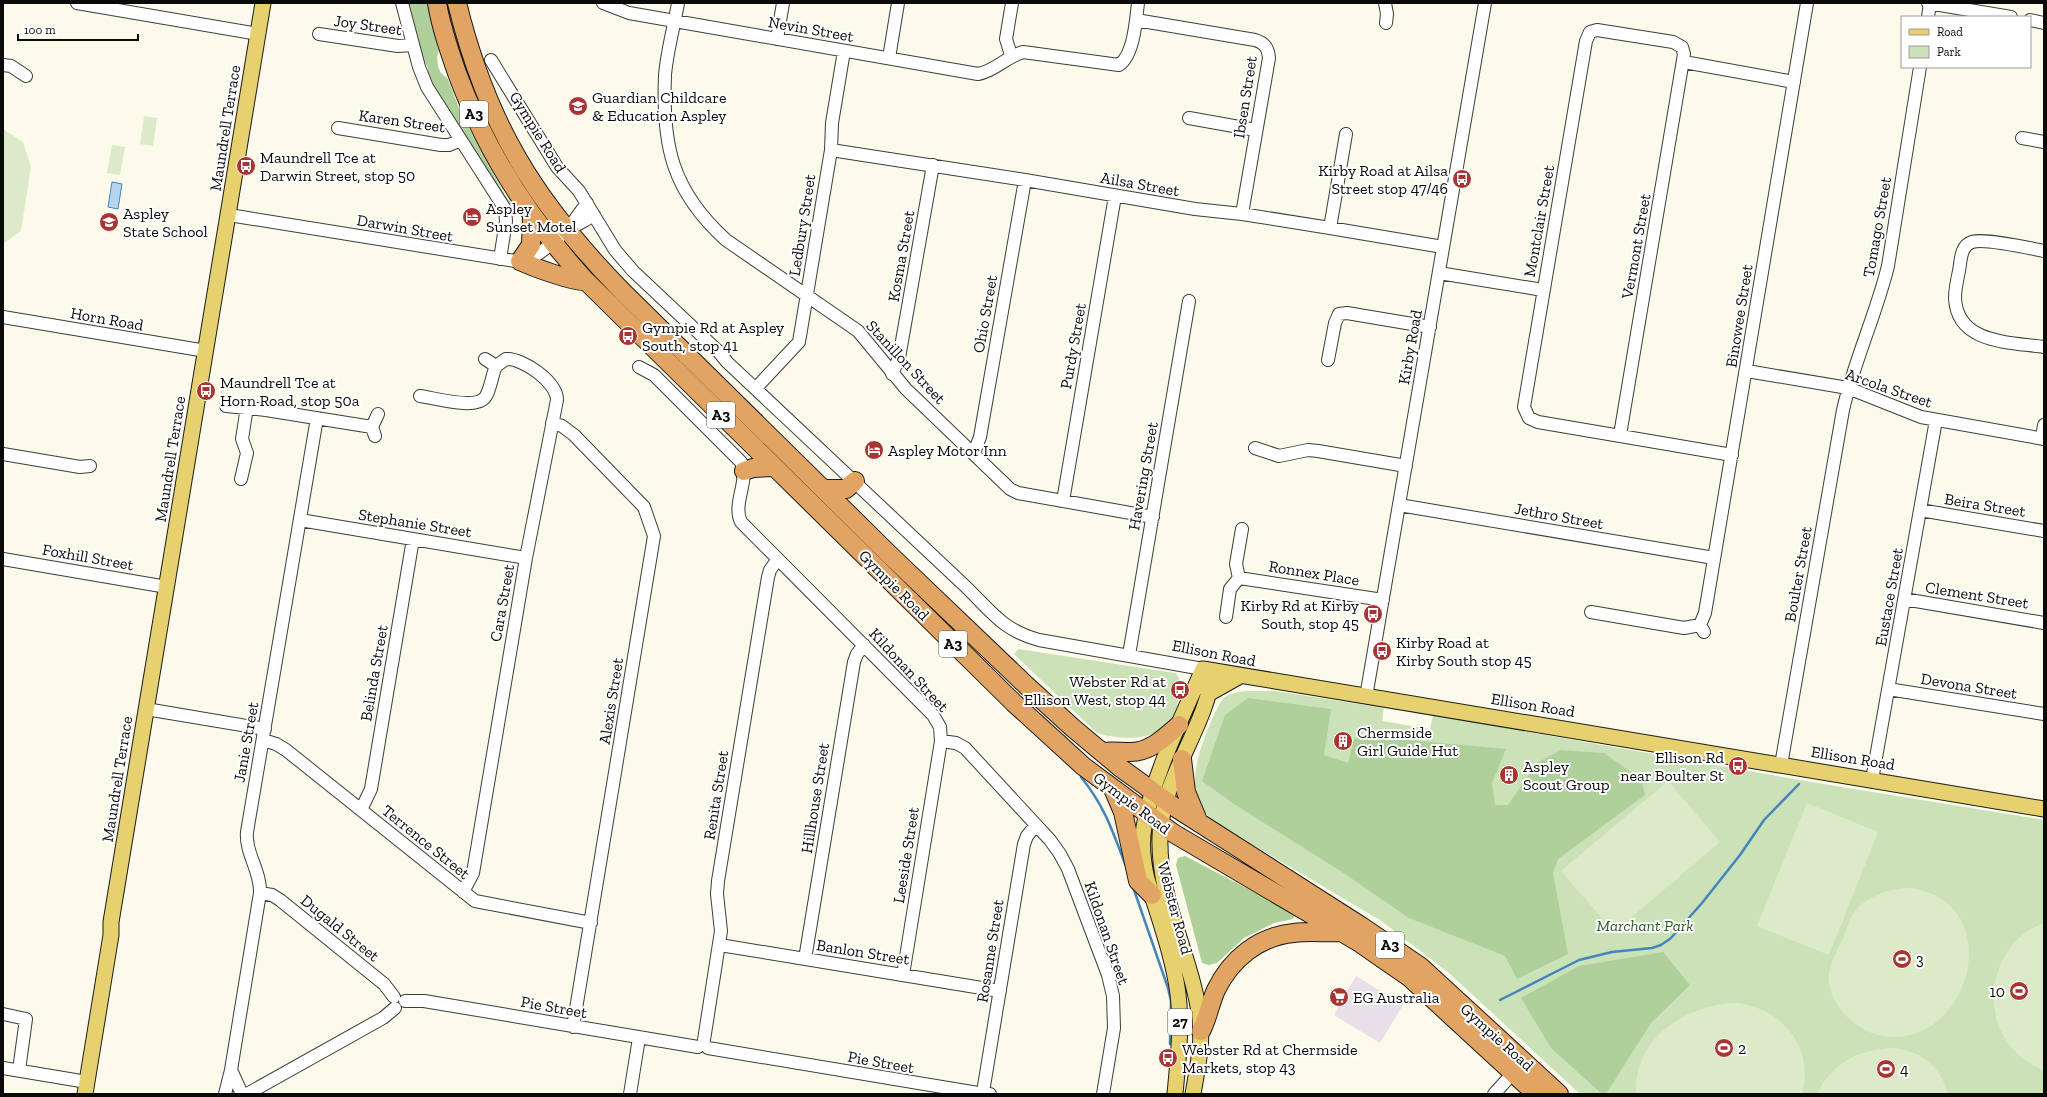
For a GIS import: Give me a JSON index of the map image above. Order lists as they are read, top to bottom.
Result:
{
  "streets": {
    "highway": ["A3", "Gympie Road"],
    "main road": [
      "Maundrell Terrace",
      "Ellison Road",
      "Webster Road",
      "27"
    ],
    "street": [
      "Joy Street",
      "Nevin Street",
      "Ibsen Street",
      "Karen Street",
      "Ailsa Street",
      "Montclair Street",
      "Ledbury Street",
      "Tomago Street",
      "Darwin Street",
      "Vermont Street",
      "Kosma Street",
      "Ohio Street",
      "Binowee Street",
      "Horn Road",
      "Purdy Street",
      "Kirby Road",
      "Stanillon Street",
      "Arcola Street",
      "Havering Street",
      "Beira Street",
      "Jethro Street",
      "Stephanie Street",
      "Foxhill Street",
      "Ronnex Place",
      "Boulter Street",
      "Clement Street",
      "Eustace Street",
      "Cara Street",
      "Kildonan Street",
      "Belinda Street",
      "Devona Street",
      "Alexis Street",
      "Janie Street",
      "Renita Street",
      "Hillhouse Street",
      "Terrence Street",
      "Leeside Street",
      "Dugald Street",
      "Rosanne Street",
      "Banlon Street",
      "Pie Street"
    ]
  },
  "crossings": [
    ["Nevin Street", "Ledbury Street"],
    ["Nevin Street", "Stanillon Street"],
    ["Ibsen Street", "Ailsa Street"],
    ["Maundrell Terrace", "Darwin Street"],
    ["Maundrell Terrace", "Horn Road"],
    ["Maundrell Terrace", "Foxhill Street"],
    ["Maundrell Terrace", "Terrence Street"],
    ["Gympie Road", "Ledbury Street"],
    ["Gympie Road", "Darwin Street"],
    ["Gympie Road", "Ellison Road"],
    ["Gympie Road", "Webster Road"],
    ["Ailsa Street", "Ledbury Street"],
    ["Ailsa Street", "Kosma Street"],
    ["Ailsa Street", "Ohio Street"],
    ["Ailsa Street", "Purdy Street"],
    ["Ailsa Street", "Kirby Road"],
    ["Montclair Street", "Vermont Street"],
    ["Montclair Street", "Binowee Street"],
    ["Ledbury Street", "Stanillon Street"],
    ["Tomago Street", "Arcola Street"],
    ["Tomago Street", "Boulter Street"],
    ["Kosma Street", "Stanillon Street"],
    ["Ohio Street", "Stanillon Street"],
    ["Binowee Street", "Arcola Street"],
    ["Binowee Street", "Jethro Street"],
    ["Purdy Street", "Stanillon Street"],
    ["Kirby Road", "Jethro Street"],
    ["Kirby Road", "Ronnex Place"],
    ["Kirby Road", "Ellison Road"],
    ["Stanillon Street", "Havering Street"],
    ["Arcola Street", "Boulter Street"],
    ["Arcola Street", "Eustace Street"],
    ["Havering Street", "Ellison Road"],
    ["Beira Street", "Eustace Street"],
    ["Stephanie Street", "Cara Street"],
    ["Stephanie Street", "Belinda Street"],
    ["Stephanie Street", "Janie Street"],
    ["Boulter Street", "Ellison Road"],
    ["Clement Street", "Eustace Street"],
    ["Eustace Street", "Ellison Road"],
    ["Eustace Street", "Devona Street"],
    ["Cara Street", "Alexis Street"],
    ["Cara Street", "Terrence Street"],
    ["Ellison Road", "Webster Road"],
    ["Kildonan Street", "Renita Street"],
    ["Kildonan Street", "Hillhouse Street"],
    ["Kildonan Street", "Leeside Street"],
    ["Kildonan Street", "Rosanne Street"],
    ["Belinda Street", "Terrence Street"],
    ["Alexis Street", "Terrence Street"],
    ["Alexis Street", "Pie Street"],
    ["Janie Street", "Terrence Street"],
    ["Janie Street", "Dugald Street"],
    ["Renita Street", "Banlon Street"],
    ["Renita Street", "Pie Street"],
    ["Hillhouse Street", "Banlon Street"],
    ["Leeside Street", "Banlon Street"],
    ["Dugald Street", "Pie Street"],
    ["Rosanne Street", "Banlon Street"],
    ["Rosanne Street", "Pie Street"]
  ],
  "parks": ["Marchant Park"],
  "places": {
    "school or university": ["Guardian Childcare & Education Aspley", "Aspley State School"],
    "bus stop": [
      "Maundrell Tce at Darwin Street, stop 50",
      "Kirby Road at Ailsa Street stop 47/46",
      "Gympie Rd at Aspley South, stop 41",
      "Maundrell Tce at Horn Road, stop 50a",
      "Kirby Rd at Kirby South, stop 45",
      "Kirby Road at Kirby South stop 45",
      "Webster Rd at Ellison West, stop 44",
      "Ellison Rd near Boulter St",
      "Webster Rd at Chermside Markets, stop 43"
    ],
    "hotel": ["Aspley Sunset Motel", "Aspley Motor Inn"],
    "building": ["Chermside Girl Guide Hut", "Aspley Scout Group"],
    "sports": [
      "3",
      "10",
      "2",
      "4"
    ],
    "supermarket": ["EG Australia"]
  },
  "legend": ["Road", "Park"],
  "scale_bar": "100 m"
}
